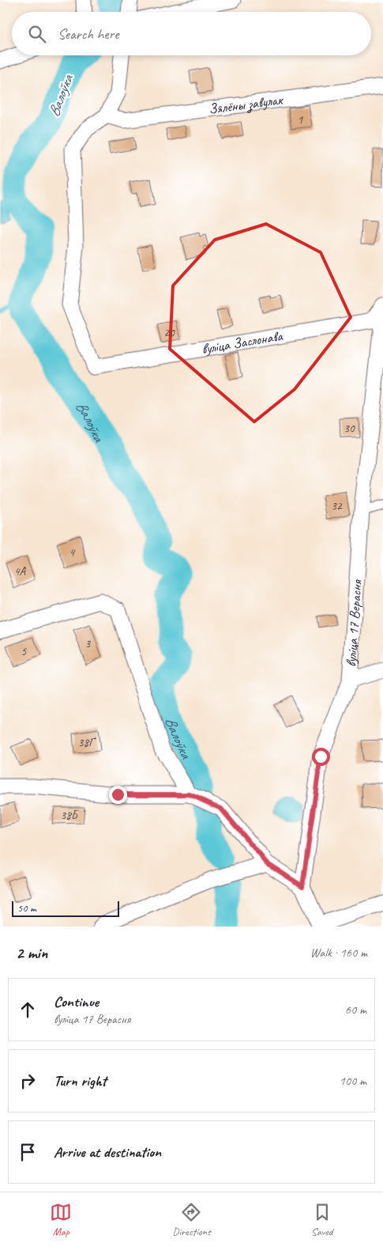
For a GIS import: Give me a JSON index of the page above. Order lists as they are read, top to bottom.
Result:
{
  "streets": {
    "street": ["Зялёны завулак", "вуліца Заслонава", "вуліца 17 Верасня"]
  },
  "crossings": [
    ["Зялёны завулак", "вуліца Заслонава"]
  ],
  "water": ["Валоўка"],
  "house_numbers": [
    "1",
    "20",
    "30",
    "32",
    "4",
    "4А",
    "3",
    "5",
    "38Г",
    "38Б"
  ],
  "scale_bar": "50 m",
  "page": {
    "search": "Search here",
    "scale": "50 m",
    "heading": ["2 min", "Walk · 160 m"],
    "list": [
      ["Continue", "вуліца 17 Верасня", "60 m"],
      ["Turn right", "100 m"],
      "Arrive at destination"
    ],
    "nav": ["Map", "Directions", "Saved"]
  }
}
